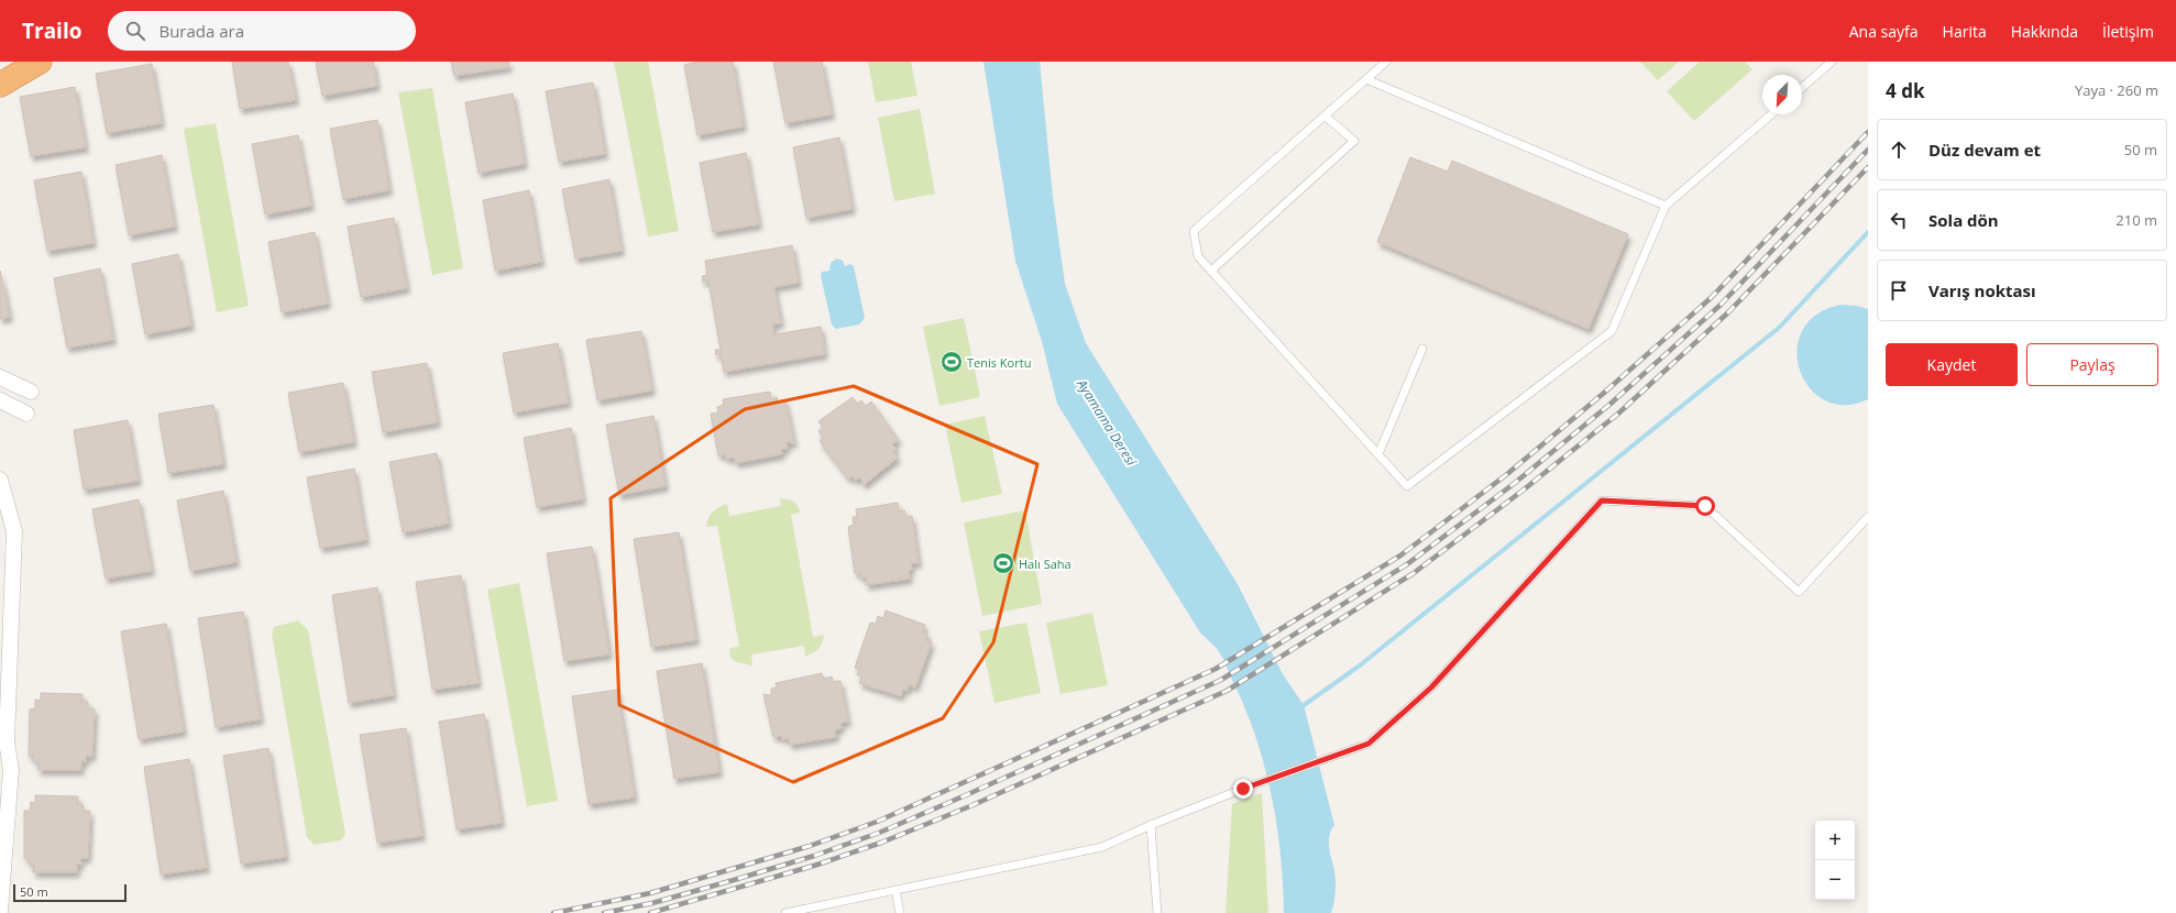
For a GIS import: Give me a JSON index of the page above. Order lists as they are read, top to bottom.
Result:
{
  "water": ["Ayamama Deresi"],
  "places": {
    "sports": ["Tenis Kortu", "Halı Saha"]
  },
  "scale_bar": "50 m",
  "north": "bottom left",
  "page": {
    "header": "Trailo",
    "search": "Burada ara",
    "nav": [
      "Ana sayfa",
      "Harita",
      "Hakkında",
      "İletişim"
    ],
    "heading": ["4 dk", "Yaya · 260 m"],
    "list": [
      ["Düz devam et", "50 m"],
      ["Sola dön", "210 m"],
      "Varış noktası"
    ],
    "buttons": ["Kaydet", "Paylaş"],
    "map_buttons": ["+", "−"],
    "scale": "50 m"
  }
}
